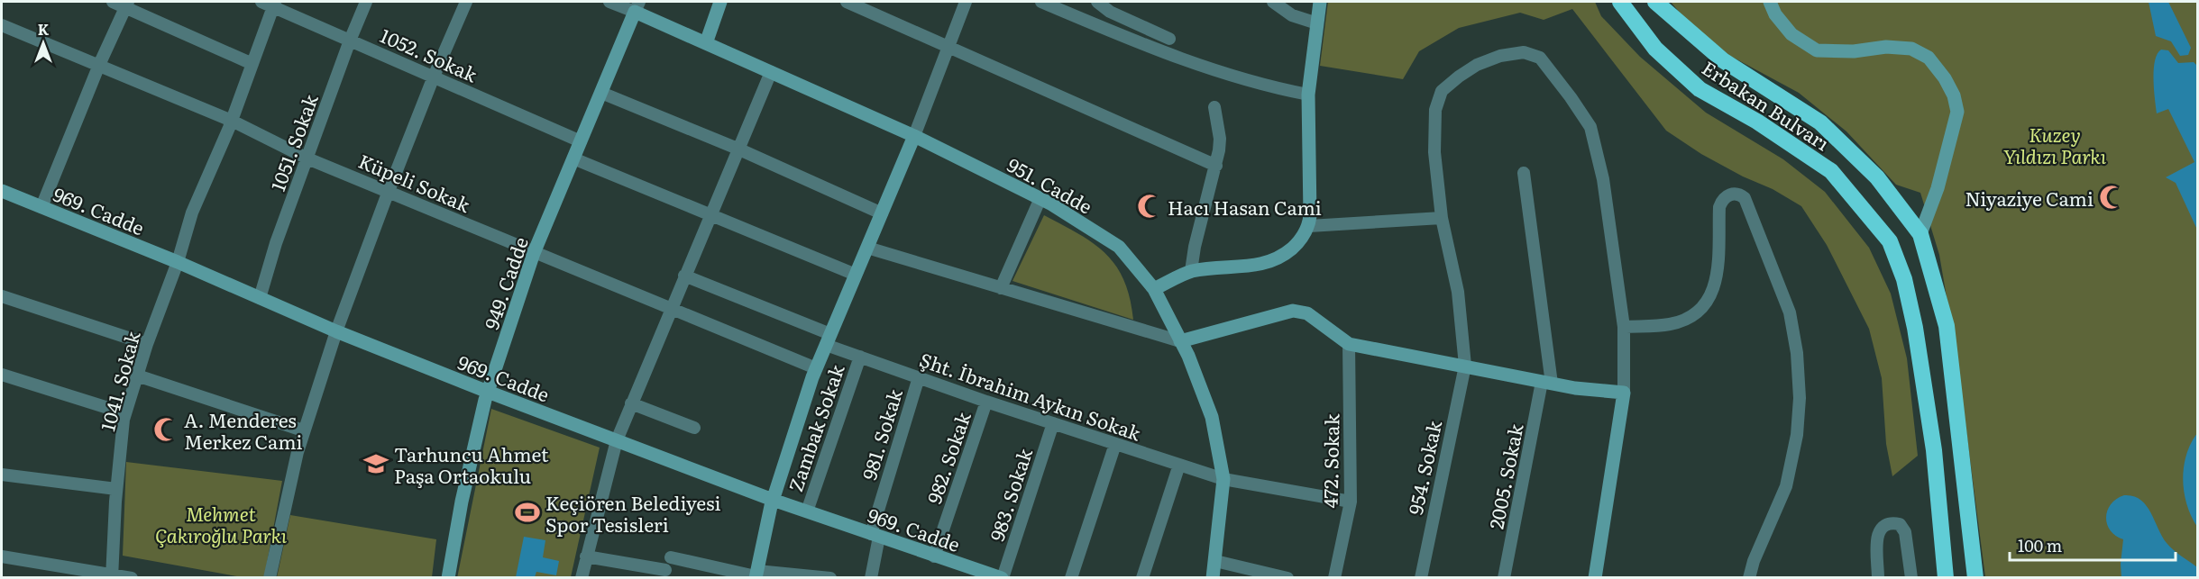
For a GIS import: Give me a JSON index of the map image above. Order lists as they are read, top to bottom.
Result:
{
  "streets": {
    "highway": ["Erbakan Bulvarı"],
    "street": [
      "1052. Sokak",
      "1051. Sokak",
      "Küpeli Sokak",
      "951. Cadde",
      "969. Cadde",
      "949. Cadde",
      "1041. Sokak",
      "Şht. İbrahim Aykın Sokak",
      "Zambak Sokak",
      "981. Sokak",
      "982. Sokak",
      "472. Sokak",
      "954. Sokak",
      "2005. Sokak",
      "983. Sokak"
    ]
  },
  "crossings": [
    ["1052. Sokak", "1051. Sokak"],
    ["1052. Sokak", "949. Cadde"],
    ["1052. Sokak", "1041. Sokak"],
    ["1051. Sokak", "Küpeli Sokak"],
    ["1051. Sokak", "969. Cadde"],
    ["Küpeli Sokak", "949. Cadde"],
    ["Küpeli Sokak", "1041. Sokak"],
    ["951. Cadde", "949. Cadde"],
    ["951. Cadde", "Şht. İbrahim Aykın Sokak"],
    ["969. Cadde", "949. Cadde"],
    ["969. Cadde", "1041. Sokak"],
    ["969. Cadde", "Zambak Sokak"],
    ["969. Cadde", "981. Sokak"],
    ["969. Cadde", "982. Sokak"],
    ["969. Cadde", "983. Sokak"],
    ["Şht. İbrahim Aykın Sokak", "Zambak Sokak"],
    ["Şht. İbrahim Aykın Sokak", "981. Sokak"],
    ["Şht. İbrahim Aykın Sokak", "982. Sokak"],
    ["Şht. İbrahim Aykın Sokak", "472. Sokak"],
    ["Şht. İbrahim Aykın Sokak", "983. Sokak"]
  ],
  "parks": ["Kuzey Yıldızı Parkı", "Mehmet Çakıroğlu Parkı"],
  "places": {
    "mosque": ["Niyaziye Cami", "Hacı Hasan Cami", "A. Menderes Merkez Cami"],
    "school or university": ["Tarhuncu Ahmet Paşa Ortaokulu"],
    "sports": ["Keçiören Belediyesi Spor Tesisleri"]
  },
  "scale_bar": "100 m",
  "north": "top"
}
